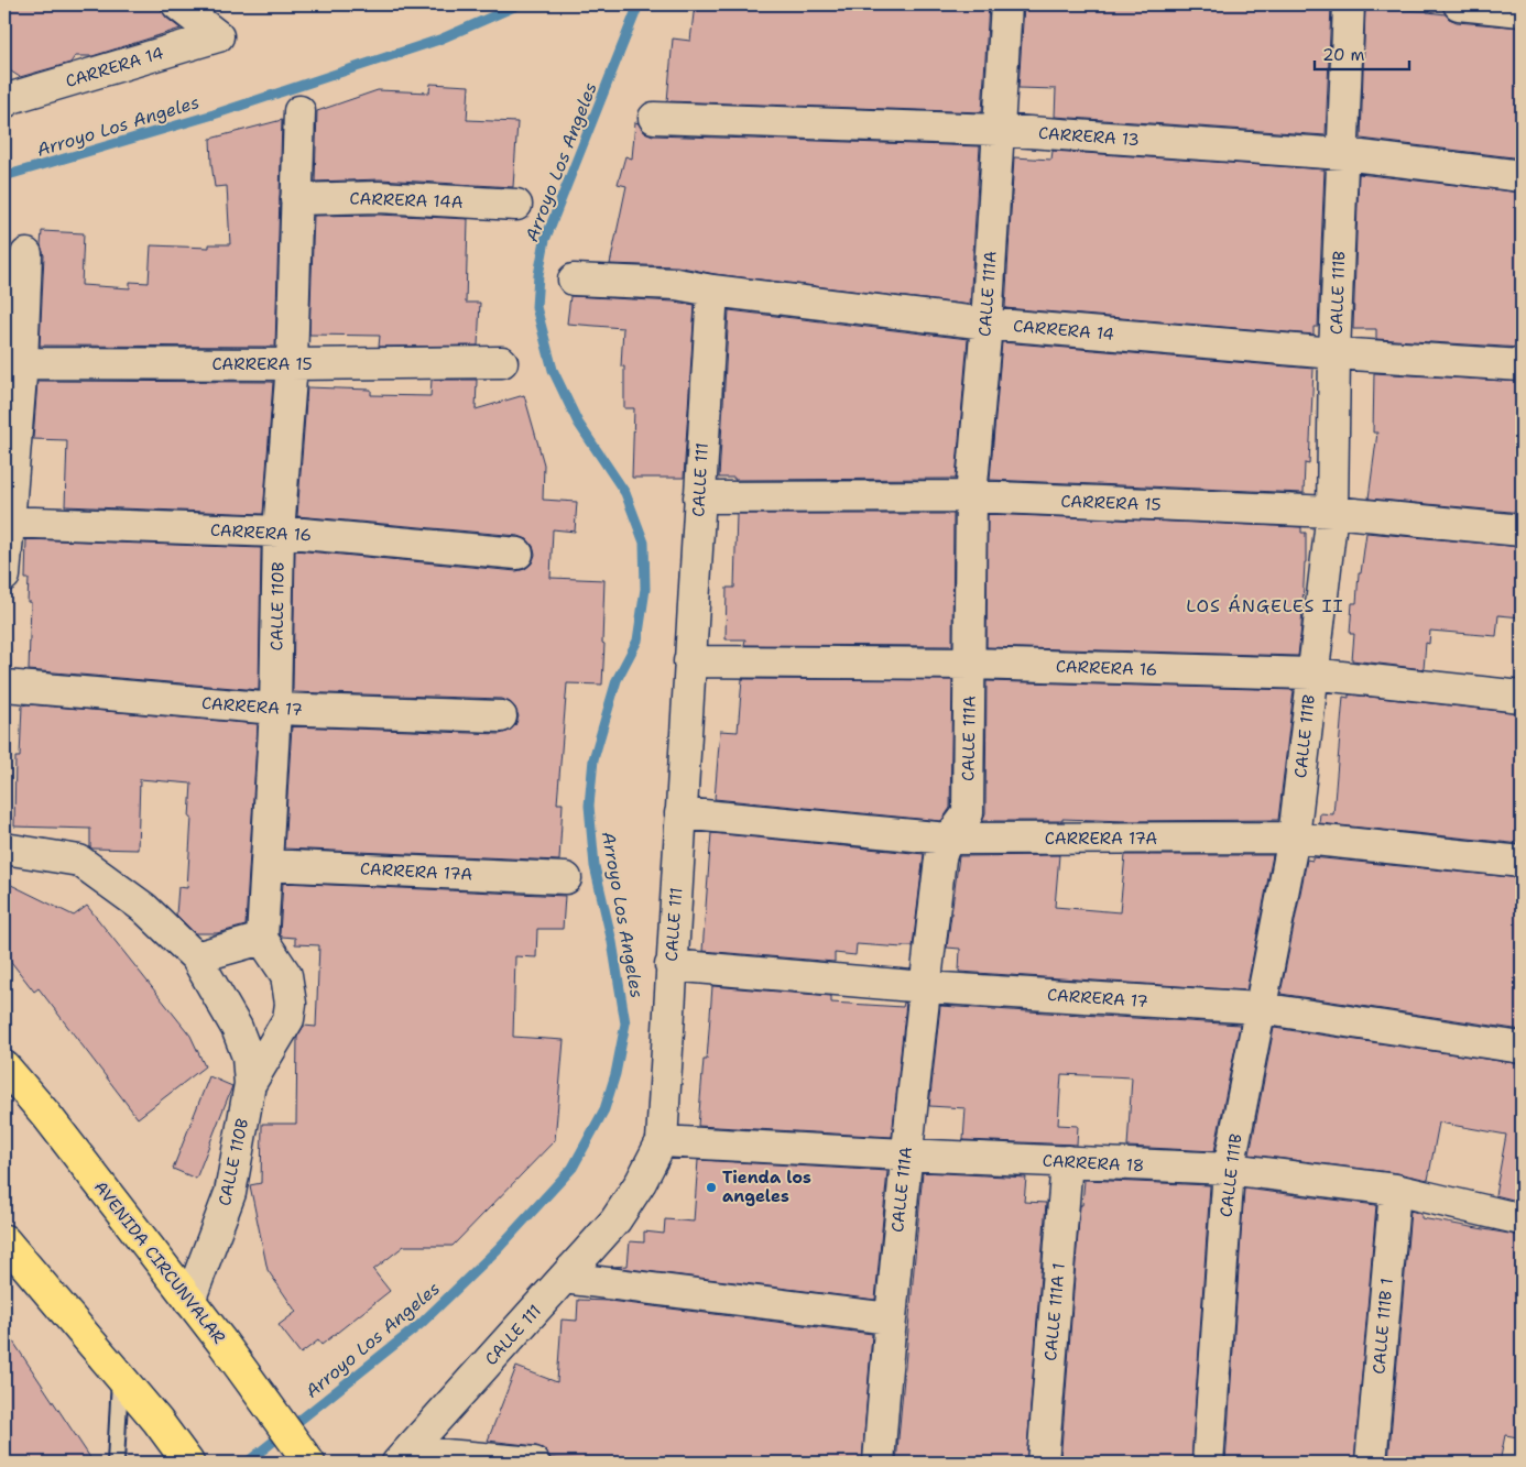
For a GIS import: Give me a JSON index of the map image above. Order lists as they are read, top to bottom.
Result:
{
  "streets": {
    "highway": ["AVENIDA CIRCUNVALAR"],
    "street": [
      "CARRERA 14",
      "CARRERA 13",
      "CARRERA 14A",
      "CALLE 111B",
      "CALLE 111A",
      "CARRERA 15",
      "CALLE 111",
      "CARRERA 16",
      "CALLE 110B",
      "CARRERA 17",
      "CARRERA 17A",
      "CARRERA 18",
      "CALLE 111A 1",
      "CALLE 111B 1"
    ]
  },
  "crossings": [
    ["CARRERA 14", "CALLE 111B"],
    ["CARRERA 14", "CALLE 111A"],
    ["CARRERA 14", "CALLE 111"],
    ["CARRERA 13", "CALLE 111B"],
    ["CARRERA 13", "CALLE 111A"],
    ["CARRERA 14A", "CALLE 110B"],
    ["CALLE 111B", "CARRERA 15"],
    ["CALLE 111B", "CARRERA 16"],
    ["CALLE 111B", "CARRERA 17"],
    ["CALLE 111B", "CARRERA 17A"],
    ["CALLE 111B", "CARRERA 18"],
    ["CALLE 111A", "CARRERA 15"],
    ["CALLE 111A", "CARRERA 16"],
    ["CALLE 111A", "CARRERA 17"],
    ["CALLE 111A", "CARRERA 17A"],
    ["CALLE 111A", "CARRERA 18"],
    ["CARRERA 15", "CALLE 111"],
    ["CARRERA 15", "CALLE 110B"],
    ["CALLE 111", "CARRERA 16"],
    ["CALLE 111", "CARRERA 17"],
    ["CALLE 111", "CARRERA 17A"],
    ["CALLE 111", "CARRERA 18"],
    ["CARRERA 16", "CALLE 110B"],
    ["CALLE 110B", "CARRERA 17"],
    ["CALLE 110B", "CARRERA 17A"],
    ["CALLE 110B", "AVENIDA CIRCUNVALAR"],
    ["CARRERA 18", "CALLE 111A 1"],
    ["CARRERA 18", "CALLE 111B 1"]
  ],
  "districts": ["LOS ÁNGELES II"],
  "water": ["Arroyo Los Angeles"],
  "places": ["Tienda los angeles"],
  "scale_bar": "20 m"
}
